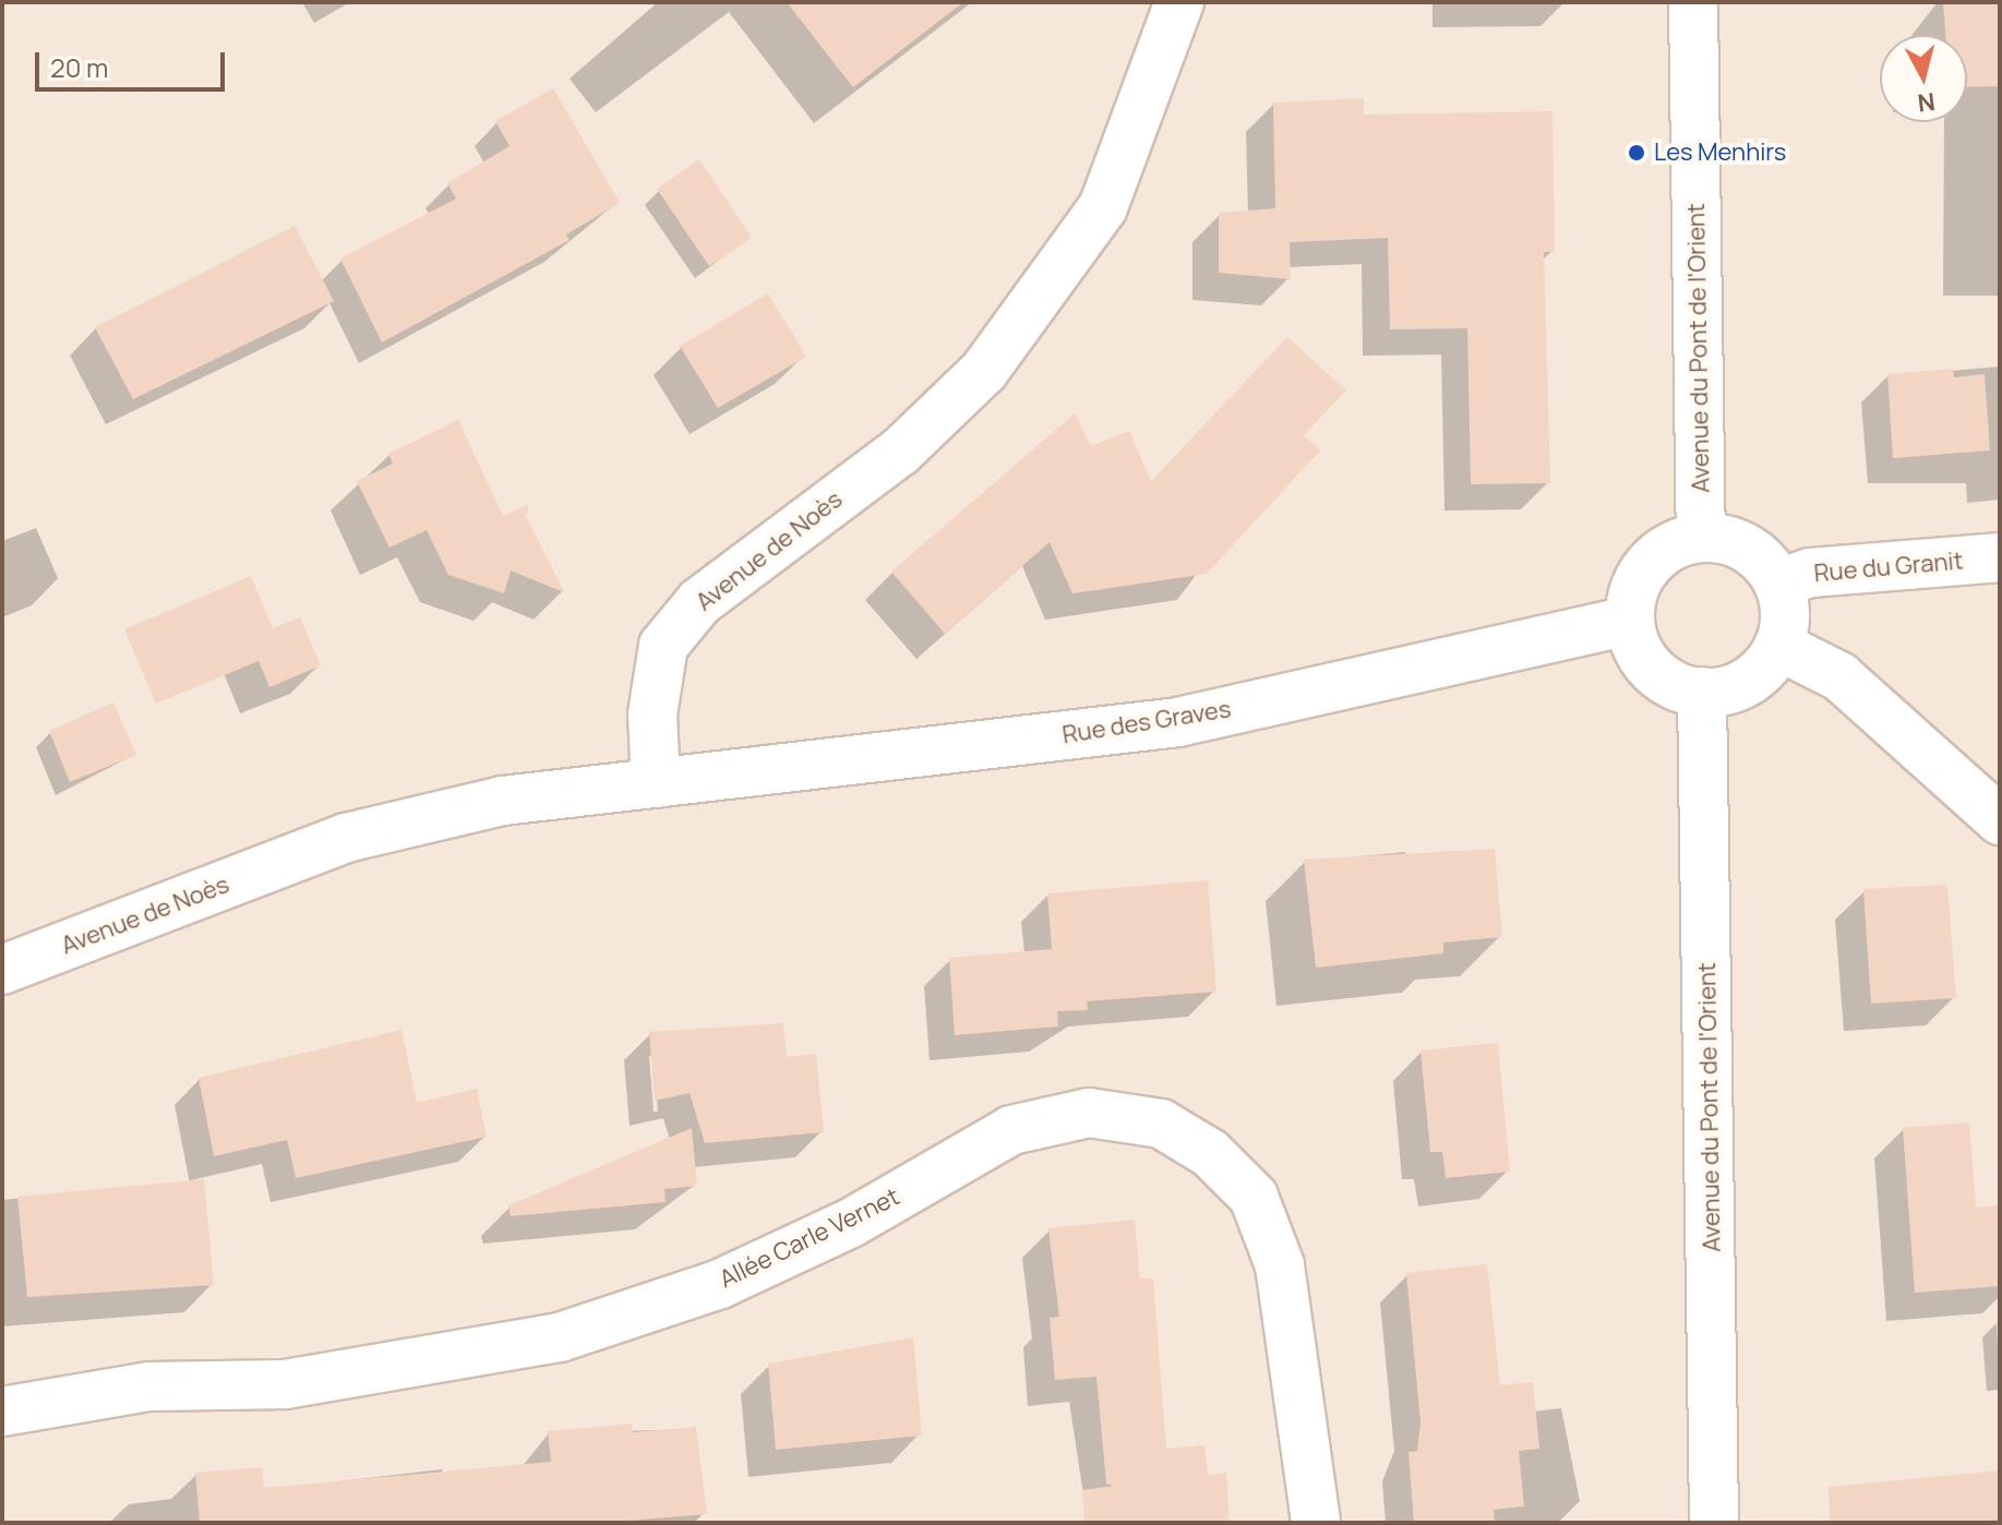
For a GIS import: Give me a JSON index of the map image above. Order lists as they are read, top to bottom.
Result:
{
  "streets": {
    "street": [
      "Avenue du Pont de l'Orient",
      "Avenue de Noès",
      "Rue du Granit",
      "Rue des Graves",
      "Allée Carle Vernet"
    ]
  },
  "crossings": [
    ["Avenue du Pont de l'Orient", "Rue du Granit"],
    ["Avenue du Pont de l'Orient", "Rue des Graves"],
    ["Avenue de Noès", "Rue des Graves"],
    ["Rue du Granit", "Rue des Graves"]
  ],
  "places": ["Les Menhirs"],
  "scale_bar": "20 m",
  "north": "bottom"
}
